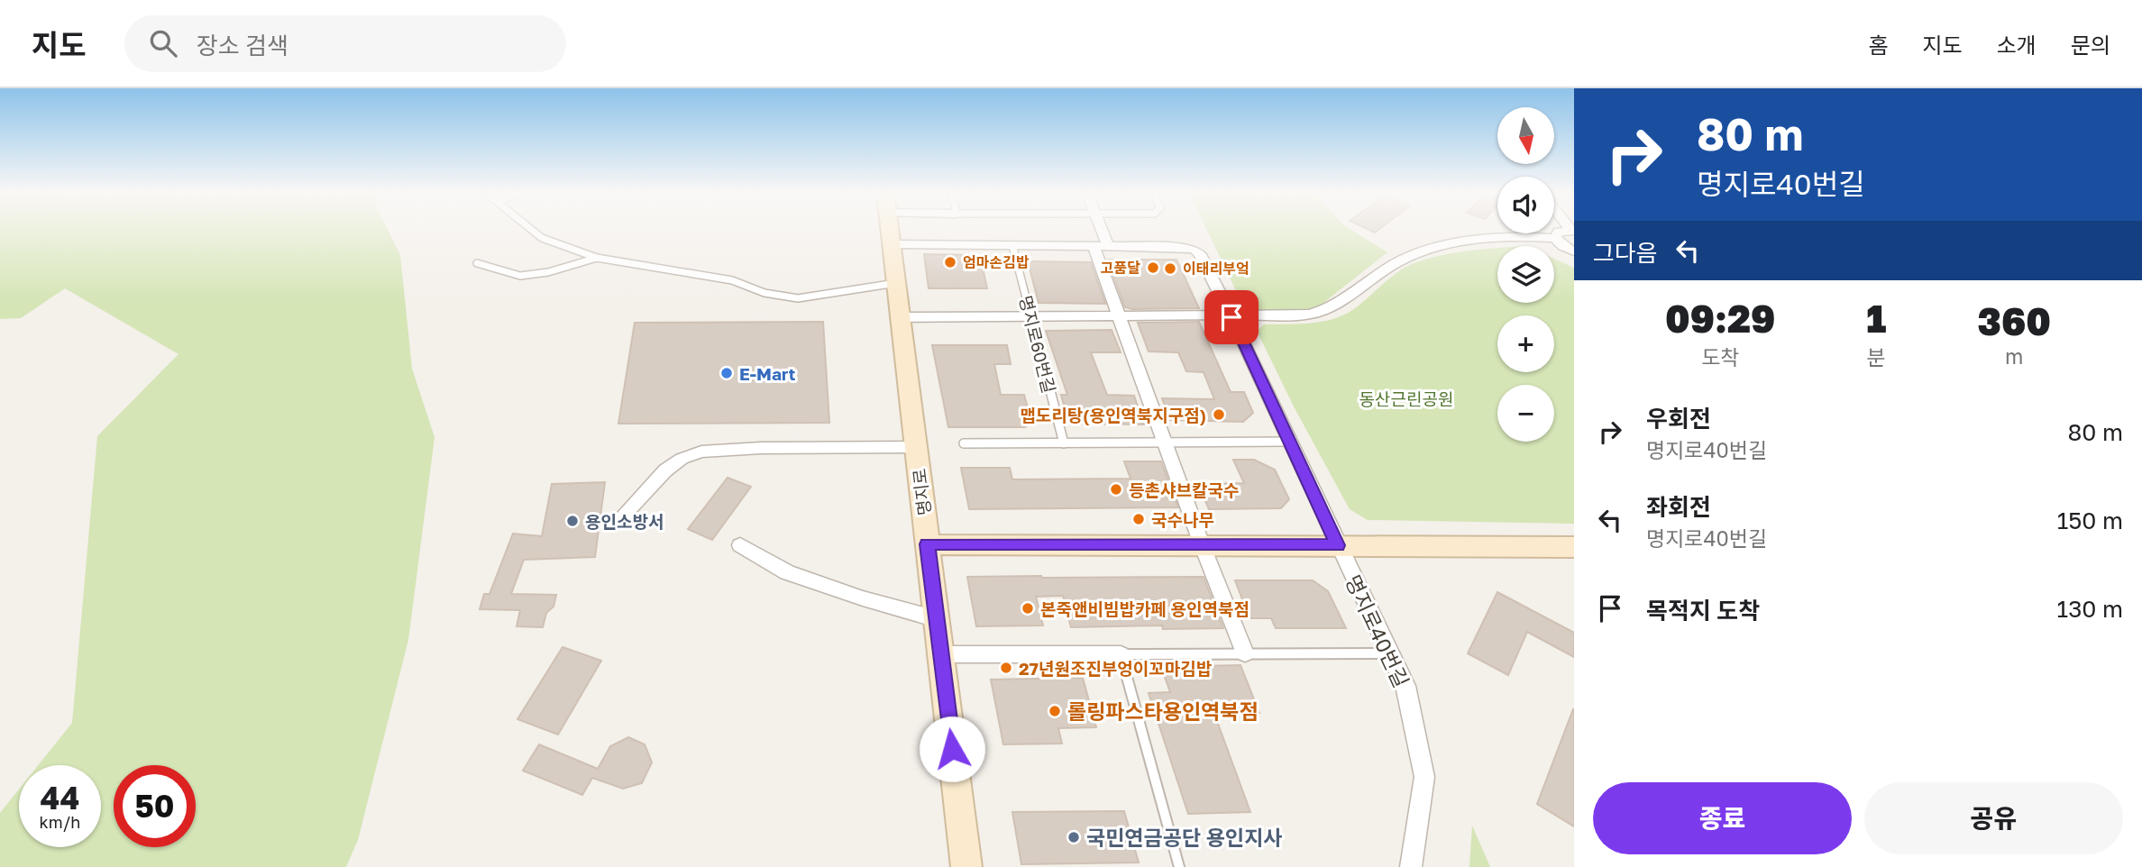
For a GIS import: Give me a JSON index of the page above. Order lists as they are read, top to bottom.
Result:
{
  "streets": {
    "main road": ["명지로", "명지로40번길"],
    "lane": ["명지로60번길"]
  },
  "crossings": [
    ["명지로", "명지로40번길"]
  ],
  "parks": ["동산근린공원"],
  "places": [
    "엄마손김밥",
    "고품달",
    "이태리부엌",
    "E-Mart",
    "맵도리탕(용인역북지구점)",
    "등촌샤브칼국수",
    "국수나무",
    "용인소방서",
    "본죽앤비빔밥카페 용인역북점",
    "27년원조진부엉이꼬마김밥",
    "롤링파스타용인역북점",
    "국민연금공단 용인지사"
  ],
  "north": "bottom",
  "page": {
    "header": "지도",
    "search": "장소 검색",
    "nav": [
      "홈",
      "지도",
      "소개",
      "문의"
    ],
    "turn": ["80 m", "명지로40번길"],
    "map_buttons": ["+", "−"],
    "then": "그다음",
    "eta": [
      "09:29",
      "도착",
      "1",
      "분",
      "360",
      "m"
    ],
    "list": [
      {
        "name": "우회전",
        "note": "명지로40번길",
        "value": "80 m"
      },
      {
        "name": "좌회전",
        "note": "명지로40번길",
        "value": "150 m"
      },
      {
        "name": "목적지 도착",
        "value": "130 m"
      }
    ],
    "speed": "44 km/h",
    "limit": "50",
    "buttons": ["종료", "공유"]
  }
}
